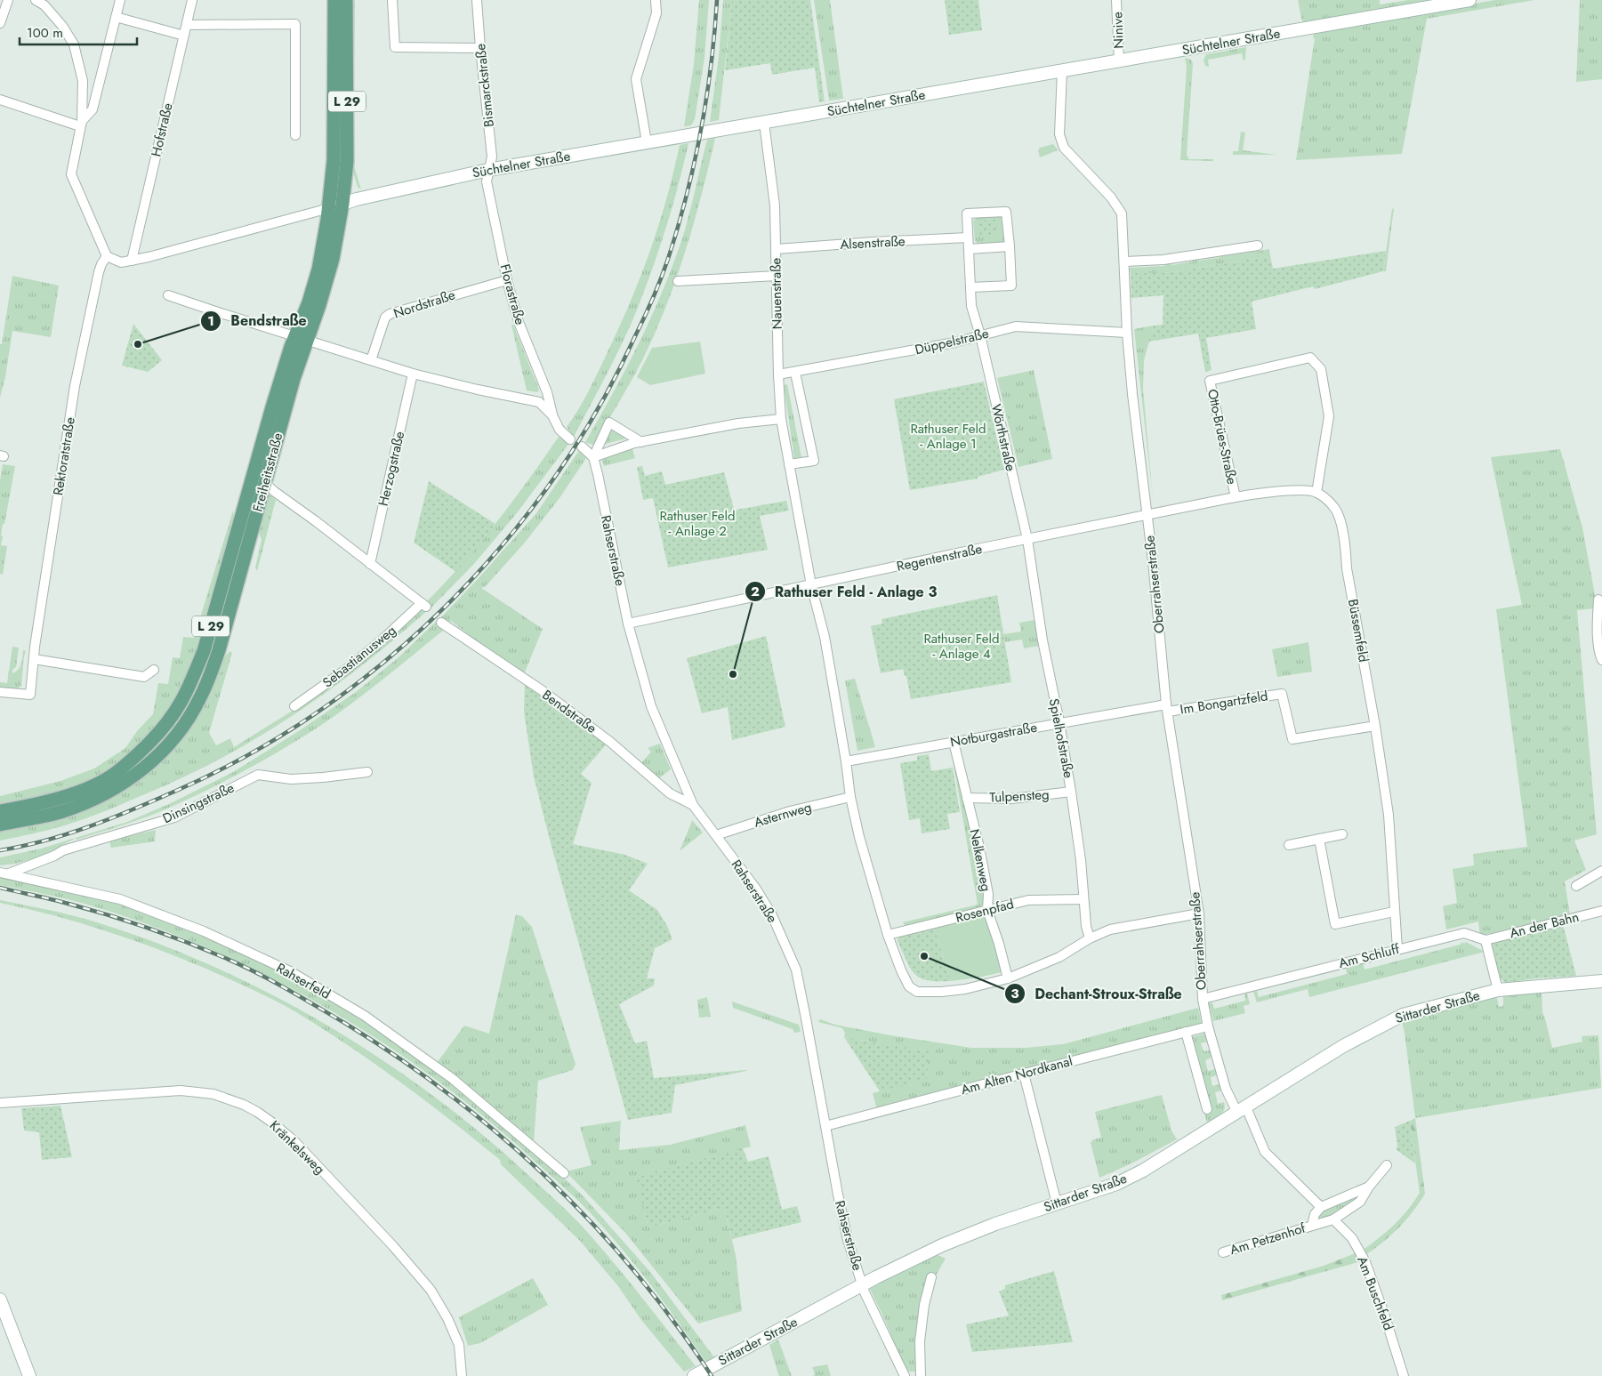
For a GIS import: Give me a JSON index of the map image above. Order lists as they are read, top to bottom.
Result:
{
  "streets": {
    "main road": [
      "Süchtelner Straße",
      "L 29",
      "Freiheitsstraße",
      "Sittarder Straße"
    ],
    "street": [
      "Ninive",
      "Bismarckstraße",
      "Hofstraße",
      "Alsenstraße",
      "Nauenstraße",
      "Florastraße",
      "Nordstraße",
      "Düppelstraße",
      "Otto-Brües-Straße",
      "Wörthstraße",
      "Rektoratstraße",
      "Herzogstraße",
      "Rahserstraße",
      "Regentenstraße",
      "Oberrahserstraße",
      "Büssemfeld",
      "Sebastianusweg",
      "Im Bongartzfeld",
      "Bendstraße",
      "Notburgastraße",
      "Spielhofstraße",
      "Tulpensteg",
      "Dinsingstraße",
      "Asternweg",
      "Nelkenweg",
      "Rosenpfad",
      "An der Bahn",
      "Am Schluff",
      "Rahserfeld",
      "Am Alten Nordkanal",
      "Kränkelsweg",
      "Am Petzenhof",
      "Am Buschfeld"
    ]
  },
  "crossings": [
    ["Ninive", "Süchtelner Straße"],
    ["Süchtelner Straße", "Bismarckstraße"],
    ["Süchtelner Straße", "Hofstraße"],
    ["Süchtelner Straße", "Nauenstraße"],
    ["Süchtelner Straße", "Florastraße"],
    ["Süchtelner Straße", "Rektoratstraße"],
    ["Süchtelner Straße", "Freiheitsstraße"],
    ["Süchtelner Straße", "Oberrahserstraße"],
    ["Bismarckstraße", "Florastraße"],
    ["Alsenstraße", "Nauenstraße"],
    ["Nauenstraße", "Düppelstraße"],
    ["Nauenstraße", "Regentenstraße"],
    ["Nauenstraße", "Oberrahserstraße"],
    ["Nauenstraße", "Notburgastraße"],
    ["Nauenstraße", "Spielhofstraße"],
    ["Nauenstraße", "Asternweg"],
    ["Nauenstraße", "Nelkenweg"],
    ["Nauenstraße", "Rosenpfad"],
    ["Florastraße", "Nordstraße"],
    ["Düppelstraße", "Wörthstraße"],
    ["Düppelstraße", "Oberrahserstraße"],
    ["Otto-Brües-Straße", "Büssemfeld"],
    ["Wörthstraße", "Regentenstraße"],
    ["Wörthstraße", "Spielhofstraße"],
    ["Herzogstraße", "Sebastianusweg"],
    ["Rahserstraße", "Regentenstraße"],
    ["Rahserstraße", "Bendstraße"],
    ["Rahserstraße", "Asternweg"],
    ["Rahserstraße", "Sittarder Straße"],
    ["Rahserstraße", "Am Alten Nordkanal"],
    ["Regentenstraße", "Oberrahserstraße"],
    ["Regentenstraße", "Spielhofstraße"],
    ["Oberrahserstraße", "Im Bongartzfeld"],
    ["Oberrahserstraße", "Notburgastraße"],
    ["Oberrahserstraße", "Am Schluff"],
    ["Oberrahserstraße", "Sittarder Straße"],
    ["Oberrahserstraße", "Am Alten Nordkanal"],
    ["Büssemfeld", "Im Bongartzfeld"],
    ["Büssemfeld", "Am Schluff"],
    ["Im Bongartzfeld", "Notburgastraße"],
    ["Notburgastraße", "Spielhofstraße"],
    ["Notburgastraße", "Nelkenweg"],
    ["Spielhofstraße", "Tulpensteg"],
    ["Spielhofstraße", "Rosenpfad"],
    ["Tulpensteg", "Nelkenweg"],
    ["Dinsingstraße", "Rahserfeld"],
    ["Nelkenweg", "Rosenpfad"],
    ["An der Bahn", "Am Schluff"],
    ["Am Petzenhof", "Am Buschfeld"]
  ],
  "parks": ["Rathuser Feld - Anlage 1", "Rathuser Feld - Anlage 2", "Rathuser Feld - Anlage 4"],
  "places": ["Bendstraße", "Rathuser Feld - Anlage 3", "Dechant-Stroux-Straße"],
  "scale_bar": "100 m"
}
